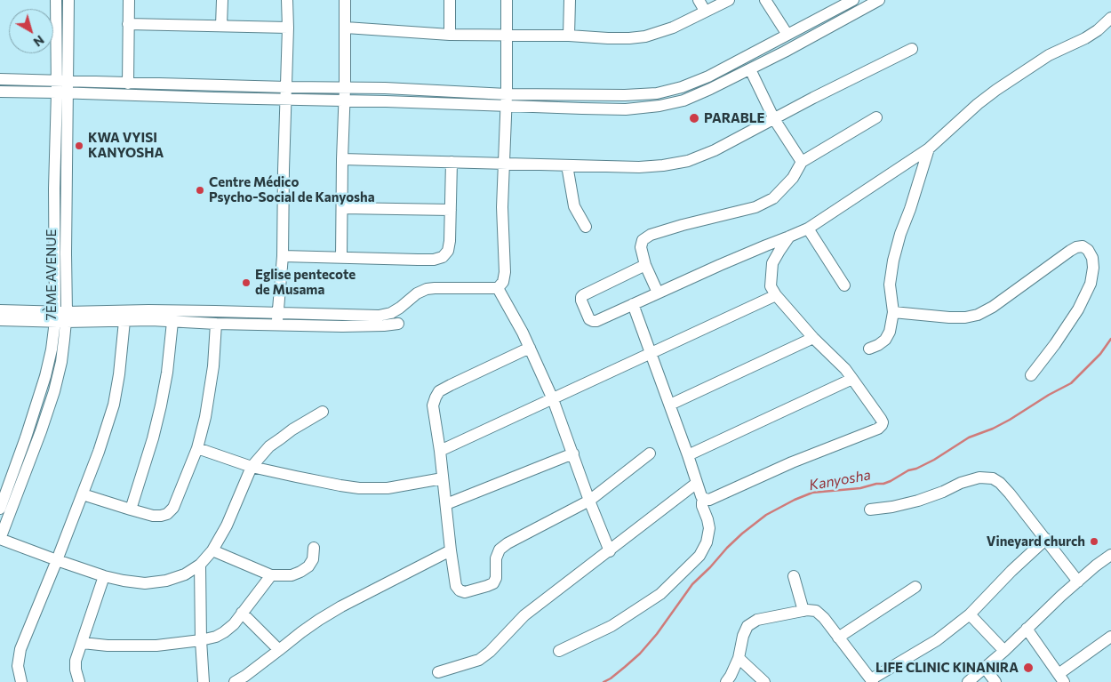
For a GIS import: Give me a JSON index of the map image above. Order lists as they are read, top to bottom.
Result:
{
  "streets": {
    "street": ["7ÈME AVENUE"]
  },
  "water": ["Kanyosha"],
  "places": [
    "PARABLE",
    "KWA VYISI KANYOSHA",
    "Centre Médico Psycho-Social de Kanyosha",
    "Eglise pentecote de Musama",
    "Vineyard church",
    "LIFE CLINIC KINANIRA"
  ],
  "north": "bottom right"
}
